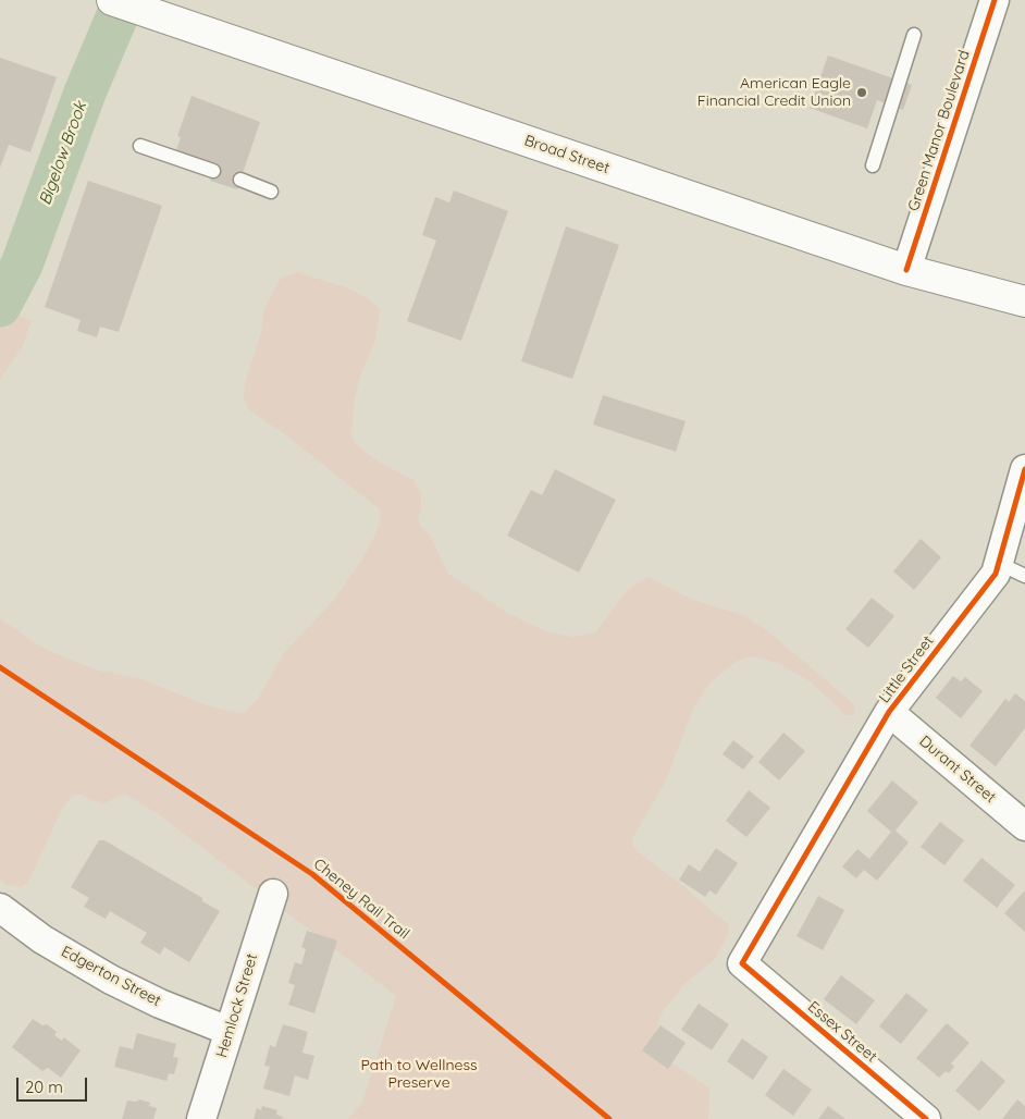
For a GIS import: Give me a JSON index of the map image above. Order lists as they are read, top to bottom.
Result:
{
  "streets": {
    "main road": ["Broad Street"],
    "street": [
      "Green Manor Boulevard",
      "Little Street",
      "Durant Street",
      "Edgerton Street",
      "Hemlock Street",
      "Essex Street"
    ],
    "cycle path": ["Cheney Rail Trail"]
  },
  "crossings": [
    ["Green Manor Boulevard", "Broad Street"],
    ["Little Street", "Durant Street"],
    ["Little Street", "Essex Street"],
    ["Edgerton Street", "Hemlock Street"]
  ],
  "water": ["Bigelow Brook"],
  "parks": ["Path to Wellness Preserve"],
  "places": ["American Eagle Financial Credit Union"],
  "scale_bar": "20 m"
}
